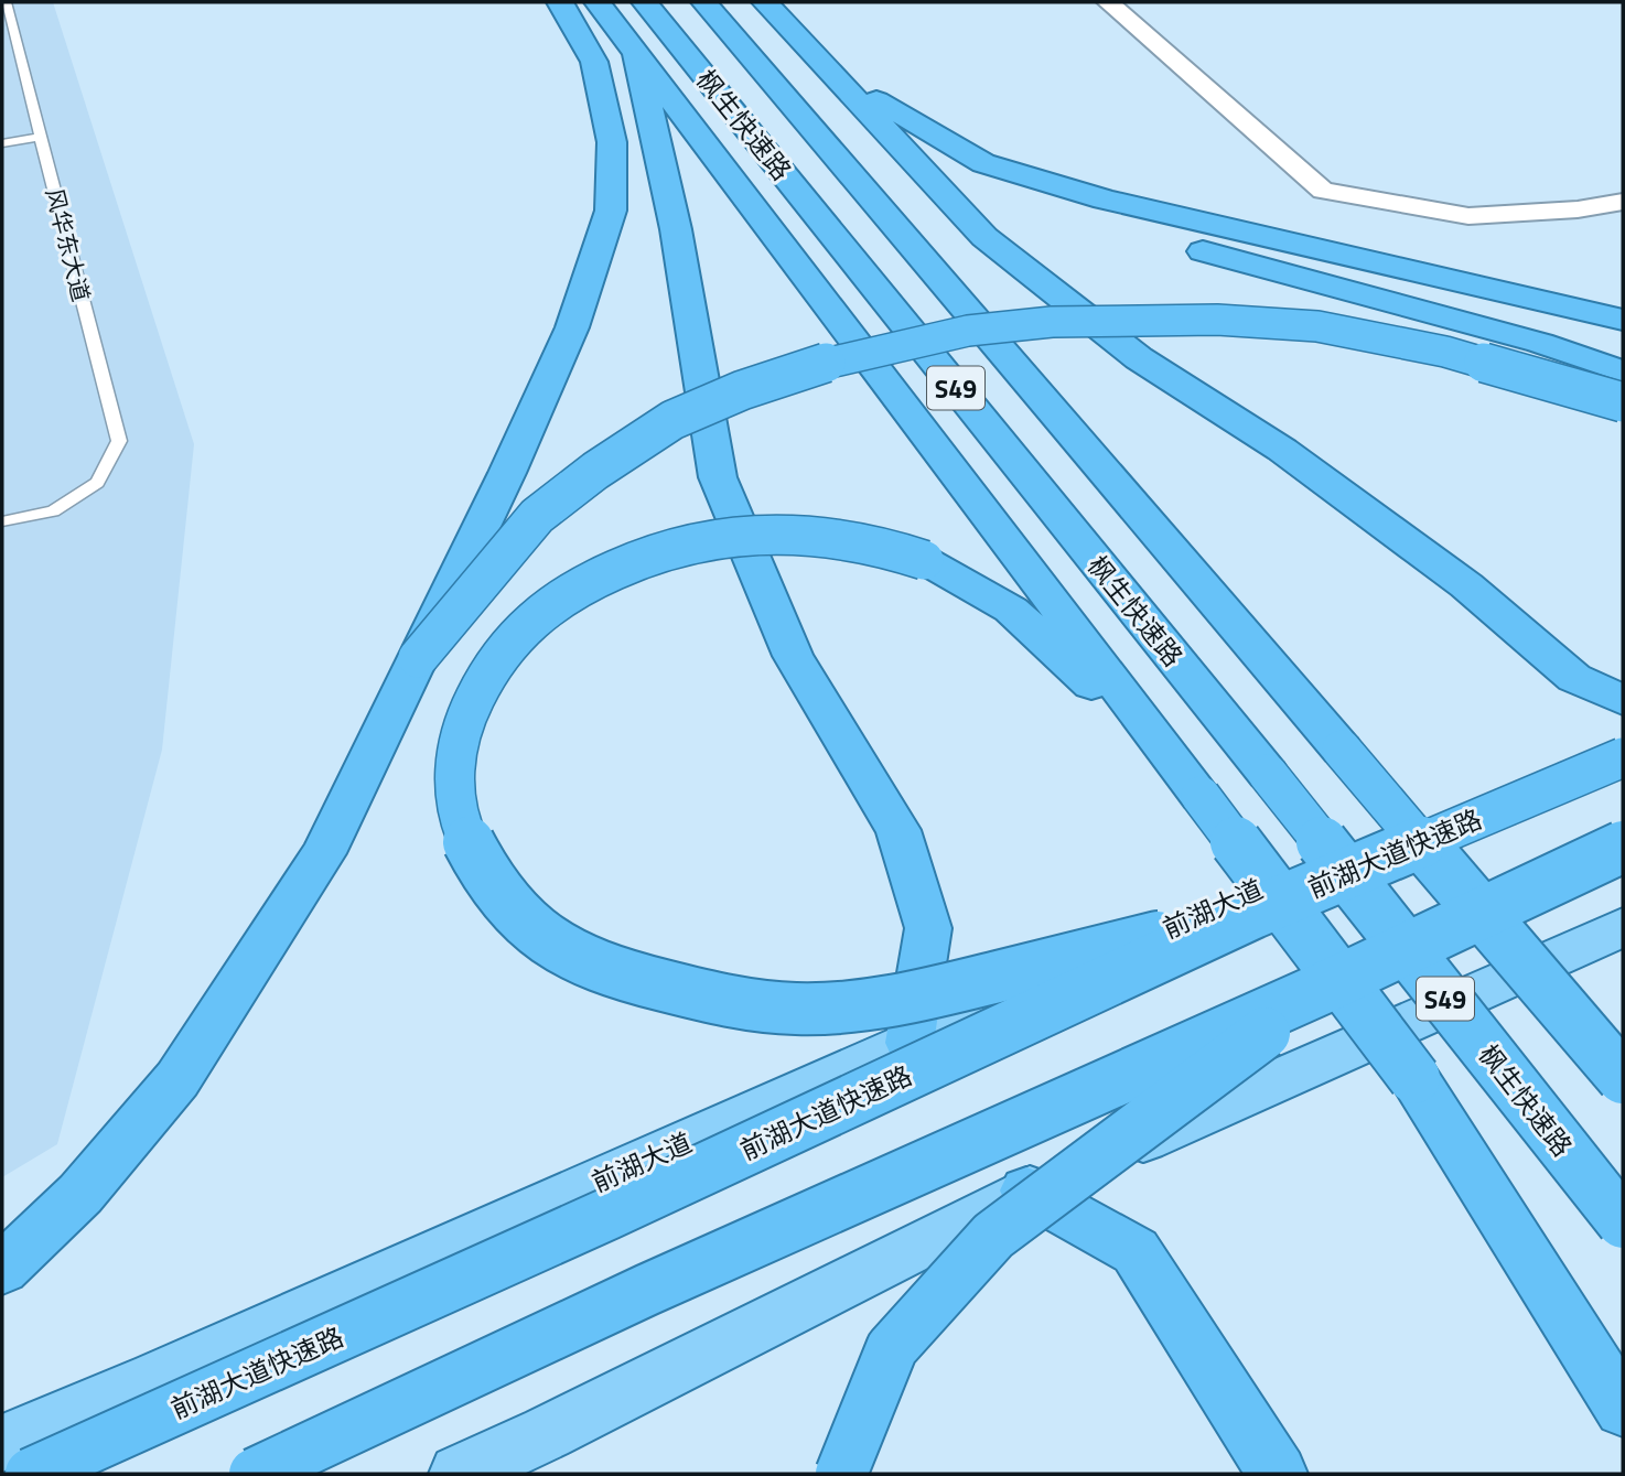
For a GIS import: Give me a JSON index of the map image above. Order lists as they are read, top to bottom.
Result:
{
  "streets": {
    "highway": ["枫生快速路", "S49", "前湖大道快速路"],
    "main road": ["前湖大道"],
    "lane": ["风华东大道"]
  }
}
